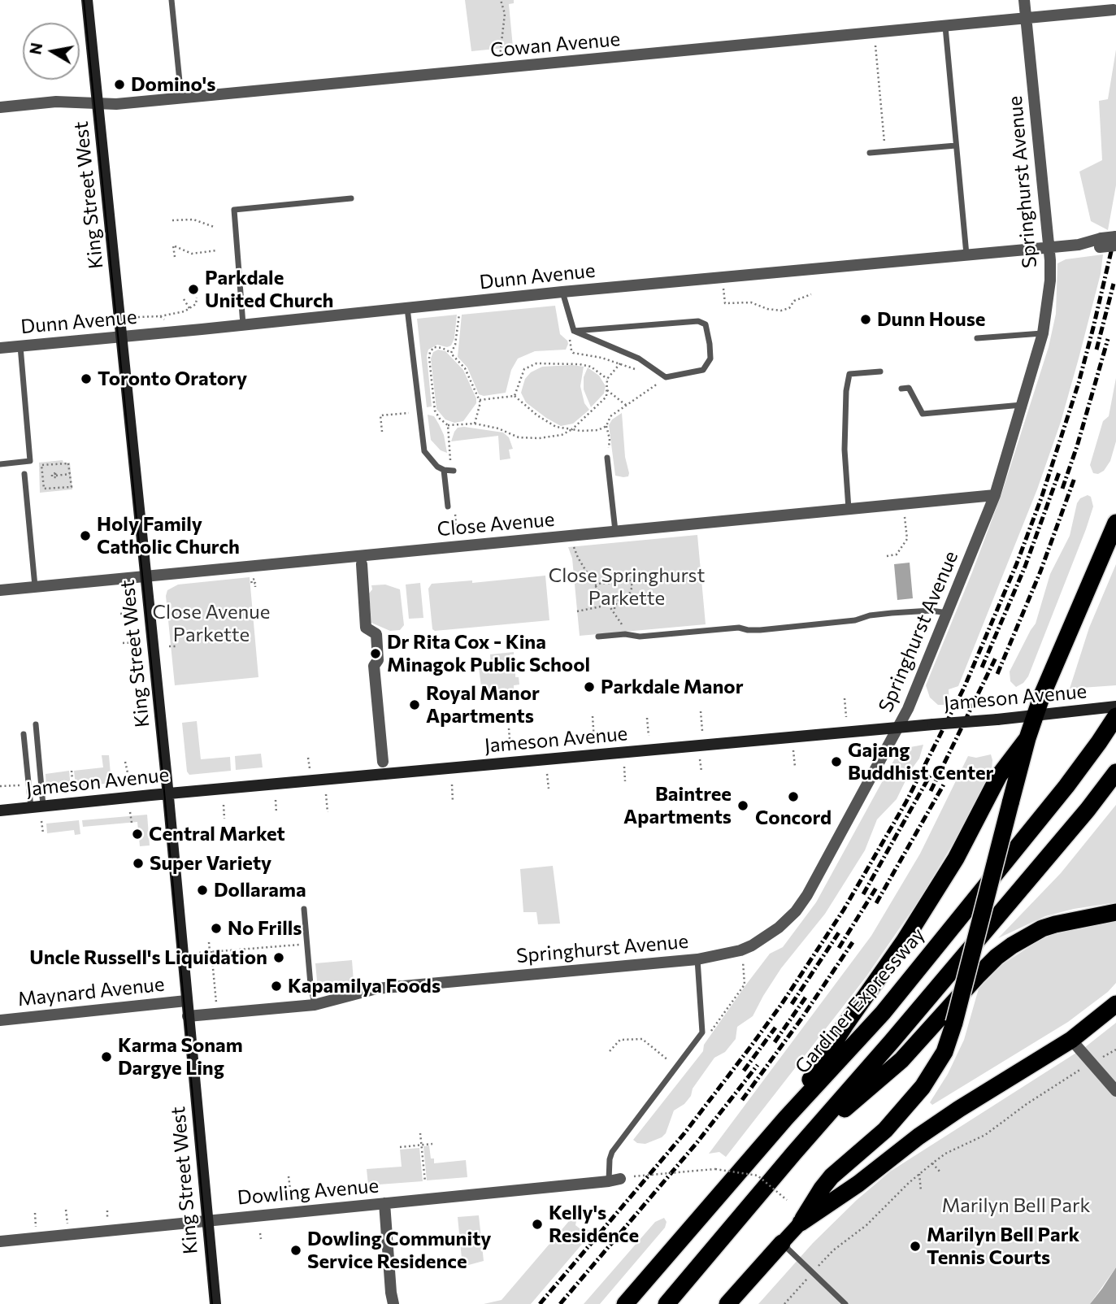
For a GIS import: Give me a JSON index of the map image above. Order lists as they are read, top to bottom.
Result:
{
  "streets": {
    "highway": ["Gardiner Expressway"],
    "main road": ["King Street West", "Jameson Avenue"],
    "street": [
      "Cowan Avenue",
      "Springhurst Avenue",
      "Dunn Avenue",
      "Close Avenue",
      "Maynard Avenue",
      "Dowling Avenue"
    ]
  },
  "crossings": [
    ["Cowan Avenue", "Springhurst Avenue"],
    ["Cowan Avenue", "King Street West"],
    ["Springhurst Avenue", "King Street West"],
    ["Springhurst Avenue", "Dunn Avenue"],
    ["Springhurst Avenue", "Close Avenue"],
    ["Springhurst Avenue", "Jameson Avenue"],
    ["King Street West", "Dunn Avenue"],
    ["King Street West", "Close Avenue"],
    ["King Street West", "Jameson Avenue"],
    ["King Street West", "Maynard Avenue"],
    ["King Street West", "Dowling Avenue"]
  ],
  "parks": ["Close Springhurst Parkette", "Close Avenue Parkette", "Marilyn Bell Park"],
  "places": [
    "Domino's",
    "Parkdale United Church",
    "Dunn House",
    "Toronto Oratory",
    "Holy Family Catholic Church",
    "Dr Rita Cox - Kina Minagok Public School",
    "Parkdale Manor",
    "Royal Manor Apartments",
    "Gajang Buddhist Center",
    "Concord",
    "Baintree Apartments",
    "Central Market",
    "Super Variety",
    "Dollarama",
    "No Frills",
    "Uncle Russell's Liquidation",
    "Kapamilya Foods",
    "Karma Sonam Dargye Ling",
    "Kelly's Residence",
    "Marilyn Bell Park Tennis Courts",
    "Dowling Community Service Residence"
  ],
  "north": "left"
}
